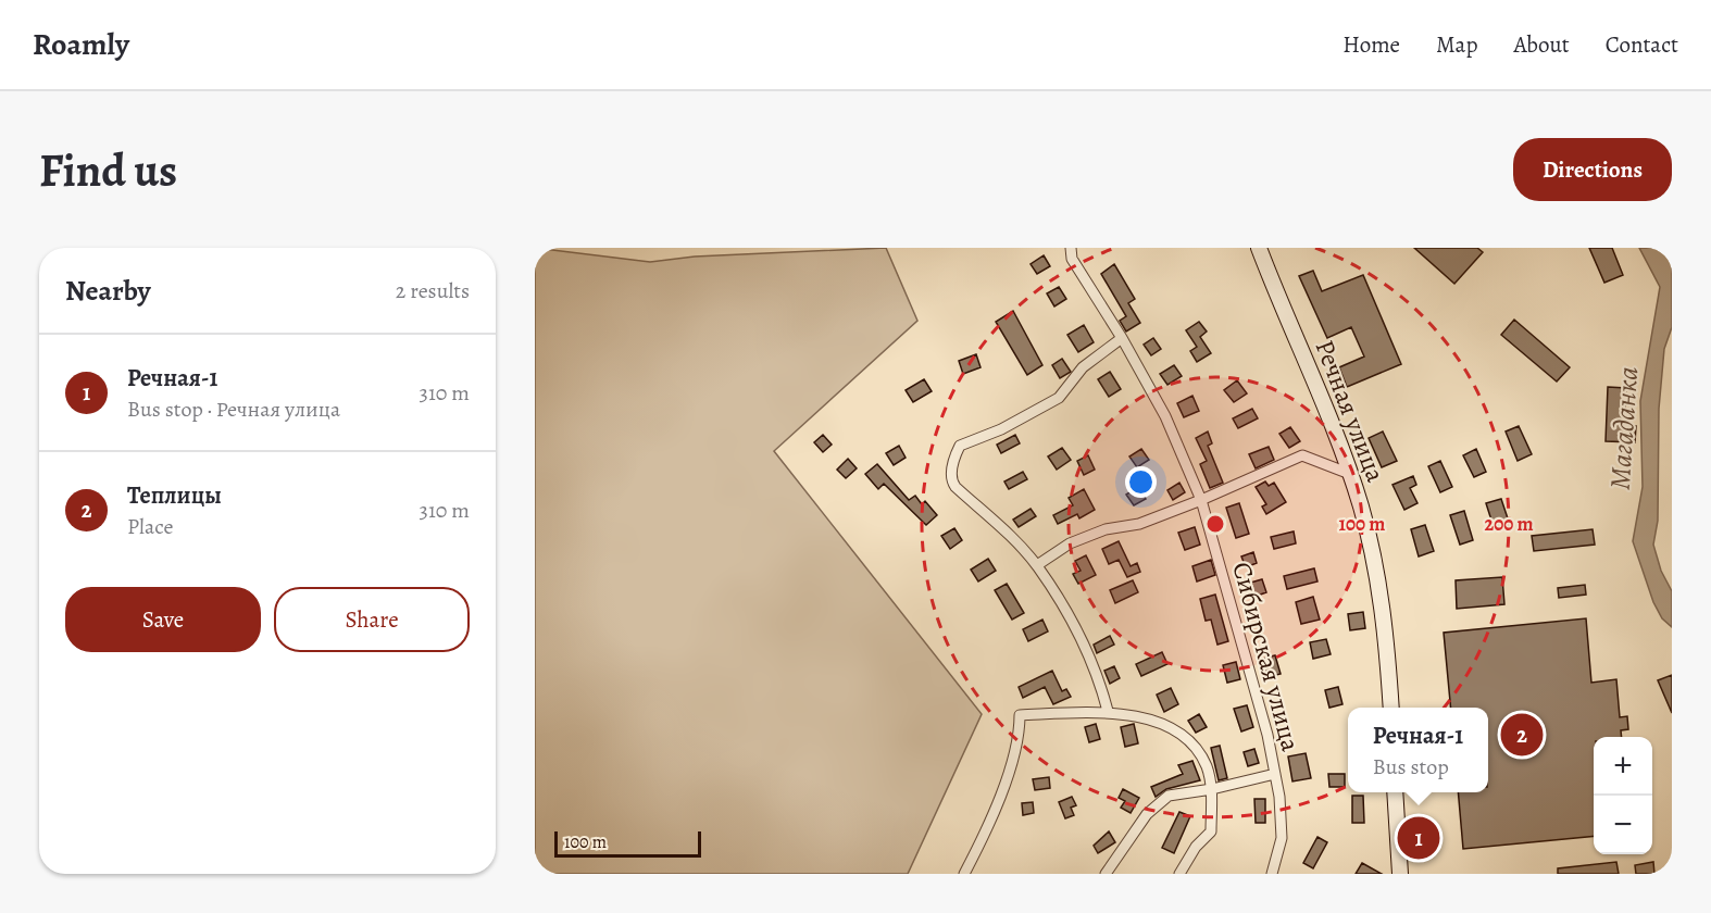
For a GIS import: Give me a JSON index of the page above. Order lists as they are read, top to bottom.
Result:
{
  "streets": {
    "main road": ["Речная улица"],
    "street": ["Сибирская улица"]
  },
  "water": ["Магаданка"],
  "scale_bar": "100 m",
  "page": {
    "header": "Roamly",
    "nav": [
      "Home",
      "Map",
      "About",
      "Contact"
    ],
    "buttons": [
      "Directions",
      ["Save", "Share"]
    ],
    "title": "Find us",
    "heading": ["Nearby", "2 results"],
    "list": [
      {
        "mark": "1",
        "name": "Речная-1",
        "note": "Bus stop · Речная улица",
        "value": "310 m"
      },
      {
        "mark": "2",
        "name": "Теплицы",
        "note": "Place",
        "value": "310 m"
      }
    ],
    "popup": ["Речная-1", "Bus stop"],
    "pins": ["2", "1"],
    "map_buttons": ["+", "−"],
    "scale": "100 m"
  },
  "rings": ["100 m", "200 m"]
}
